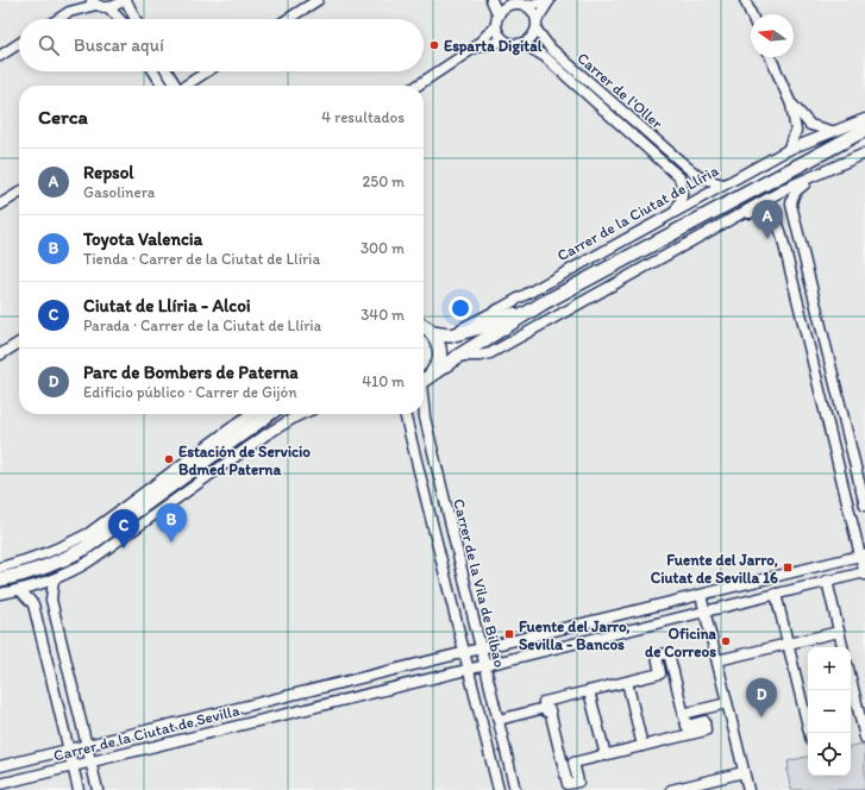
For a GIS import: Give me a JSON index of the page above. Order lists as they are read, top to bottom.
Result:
{
  "streets": {
    "street": [
      "Carrer de l'Oller",
      "Carrer de la Ciutat de Llíria",
      "Carrer de la Vila de Bilbao",
      "Carrer de la Ciutat de Sevilla"
    ]
  },
  "crossings": [
    ["Carrer de l'Oller", "Carrer de la Ciutat de Llíria"],
    ["Carrer de la Vila de Bilbao", "Carrer de la Ciutat de Sevilla"]
  ],
  "places": {
    "other": ["Esparta Digital", "Estación de Servicio Bdmed Paterna", "Oficina de Correos"],
    "transit": ["Fuente del Jarro, Ciutat de Sevilla 16", "Fuente del Jarro, Sevilla - Bancos"]
  },
  "north": "left",
  "page": {
    "search": "Buscar aquí",
    "heading": ["Cerca", "4 resultados"],
    "list": [
      {
        "mark": "A",
        "name": "Repsol",
        "note": "Gasolinera",
        "value": "250 m"
      },
      {
        "mark": "B",
        "name": "Toyota Valencia",
        "note": "Tienda · Carrer de la Ciutat de Llíria",
        "value": "300 m"
      },
      {
        "mark": "C",
        "name": "Ciutat de Llíria - Alcoi",
        "note": "Parada · Carrer de la Ciutat de Llíria",
        "value": "340 m"
      },
      {
        "mark": "D",
        "name": "Parc de Bombers de Paterna",
        "note": "Edificio público · Carrer de Gijón",
        "value": "410 m"
      }
    ],
    "pins": [
      "A",
      "B",
      "C",
      "D"
    ],
    "map_buttons": ["+", "−"]
  }
}
